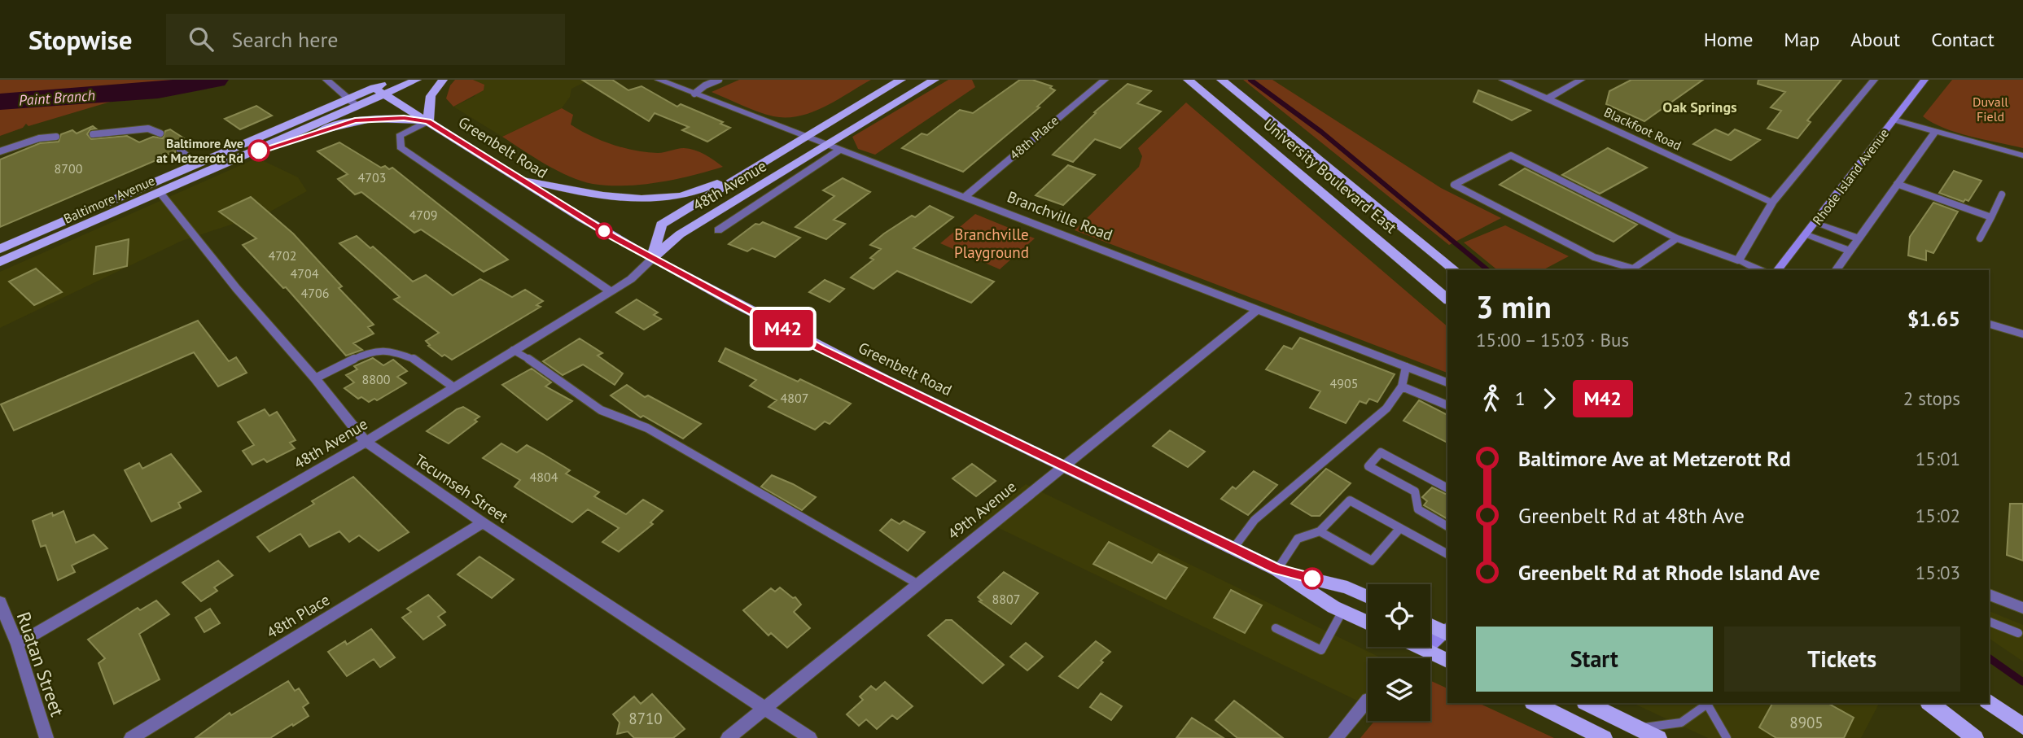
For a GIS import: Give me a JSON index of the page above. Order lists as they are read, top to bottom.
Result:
{
  "streets": {
    "main road": [
      "Greenbelt Road",
      "University Boulevard East",
      "48th Avenue",
      "Baltimore Avenue"
    ],
    "street": [
      "Blackfoot Road",
      "48th Place",
      "Rhode Island Avenue",
      "Branchville Road",
      "Tecumseh Street",
      "49th Avenue",
      "Ruatan Street"
    ]
  },
  "crossings": [
    ["48th Place", "Branchville Road"],
    ["48th Place", "Tecumseh Street"],
    ["Greenbelt Road", "48th Avenue"],
    ["Greenbelt Road", "Baltimore Avenue"],
    ["Greenbelt Road", "49th Avenue"],
    ["48th Avenue", "Branchville Road"],
    ["48th Avenue", "Tecumseh Street"],
    ["48th Avenue", "Ruatan Street"],
    ["Baltimore Avenue", "Tecumseh Street"],
    ["Branchville Road", "49th Avenue"],
    ["Tecumseh Street", "49th Avenue"]
  ],
  "districts": ["Oak Springs"],
  "water": ["Paint Branch"],
  "parks": ["Duvall Field", "Branchville Playground"],
  "places": ["Baltimore Ave at Metzerott Rd"],
  "lines": ["bus line M42"],
  "house_numbers": [
    "8700",
    "4703",
    "4709",
    "4702",
    "4704",
    "4706",
    "8800",
    "4905",
    "4807",
    "4804",
    "8807",
    "8710",
    "8905"
  ],
  "page": {
    "header": "Stopwise",
    "search": "Search here",
    "nav": [
      "Home",
      "Map",
      "About",
      "Contact"
    ],
    "on_map": "M42",
    "heading": ["3 min", "15:00 – 15:03 · Bus", "$1.65"],
    "legs": ["1", "M42", "2 stops"],
    "list": [
      {
        "name": "Baltimore Ave at Metzerott Rd",
        "value": "15:01"
      },
      {
        "name": "Greenbelt Rd at 48th Ave",
        "value": "15:02"
      },
      {
        "name": "Greenbelt Rd at Rhode Island Ave",
        "value": "15:03"
      }
    ],
    "buttons": ["Start", "Tickets"]
  }
}
